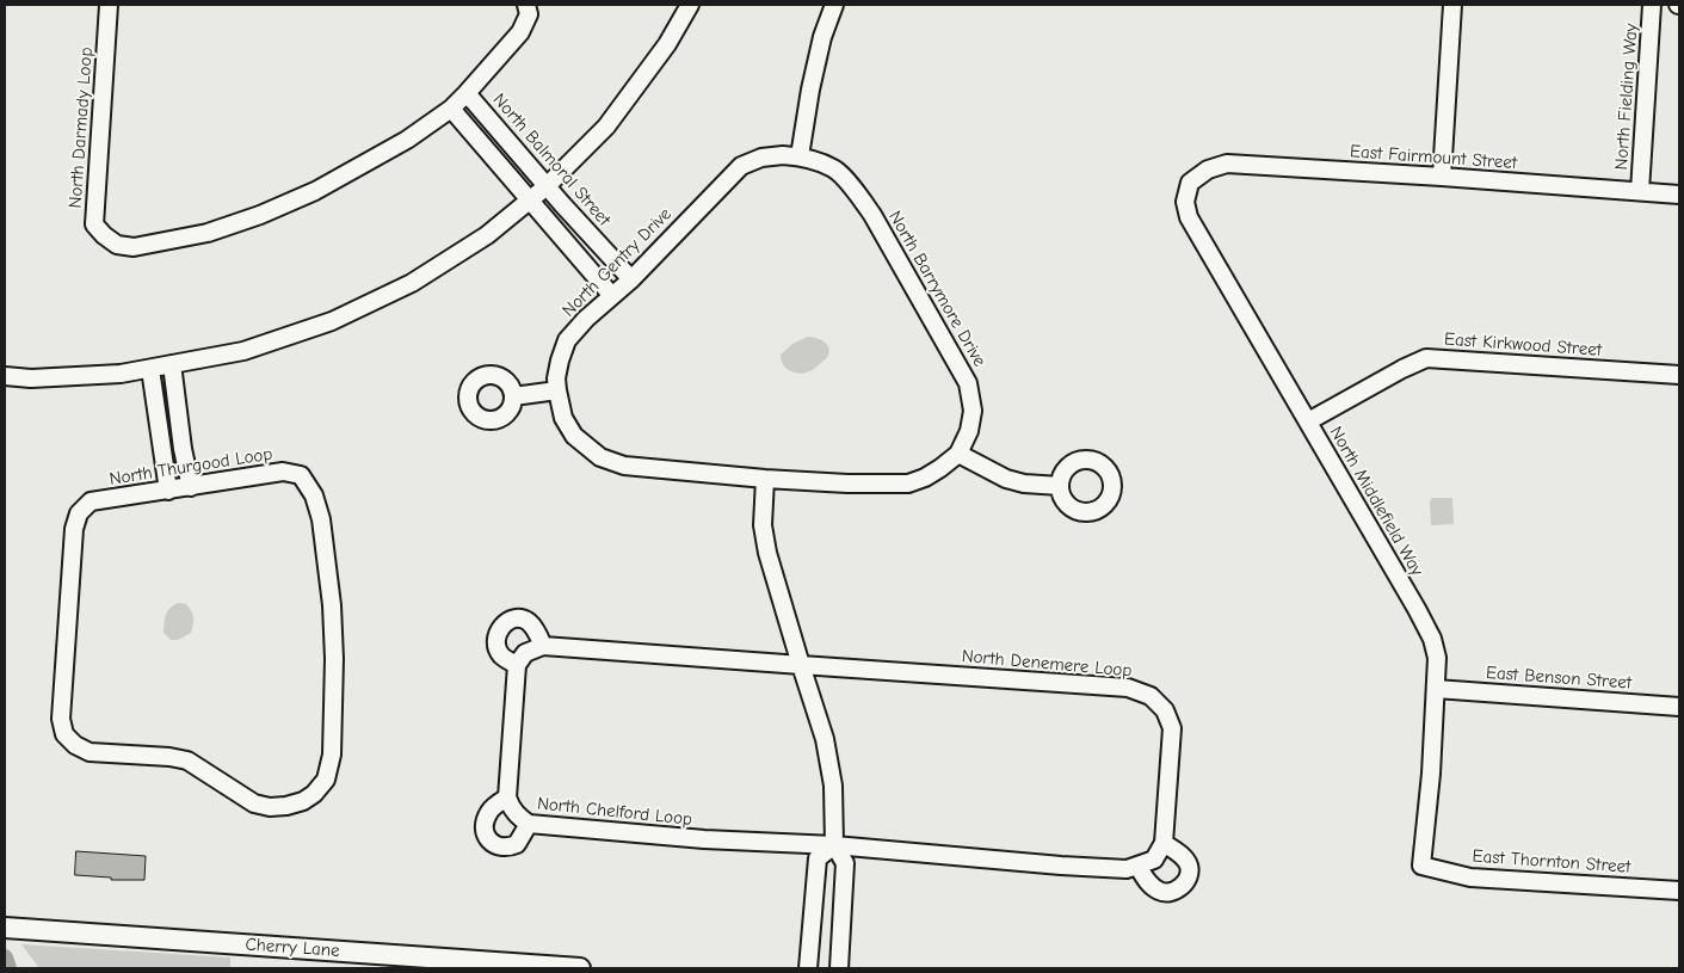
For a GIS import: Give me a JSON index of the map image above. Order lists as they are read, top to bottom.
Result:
{
  "streets": {
    "main road": ["Cherry Lane"],
    "street": [
      "North Fielding Way",
      "North Darmady Loop",
      "East Fairmount Street",
      "North Balmoral Street",
      "North Gentry Drive",
      "North Barrymore Drive",
      "East Kirkwood Street",
      "North Thurgood Loop",
      "North Middlefield Way",
      "North Denemere Loop",
      "East Benson Street",
      "North Chelford Loop",
      "East Thornton Street"
    ]
  },
  "crossings": [
    ["North Fielding Way", "East Fairmount Street"],
    ["North Darmady Loop", "North Balmoral Street"],
    ["East Fairmount Street", "North Middlefield Way"],
    ["North Balmoral Street", "North Gentry Drive"],
    ["North Gentry Drive", "North Barrymore Drive"],
    ["East Kirkwood Street", "North Middlefield Way"],
    ["North Middlefield Way", "East Benson Street"],
    ["North Middlefield Way", "East Thornton Street"]
  ]
}
